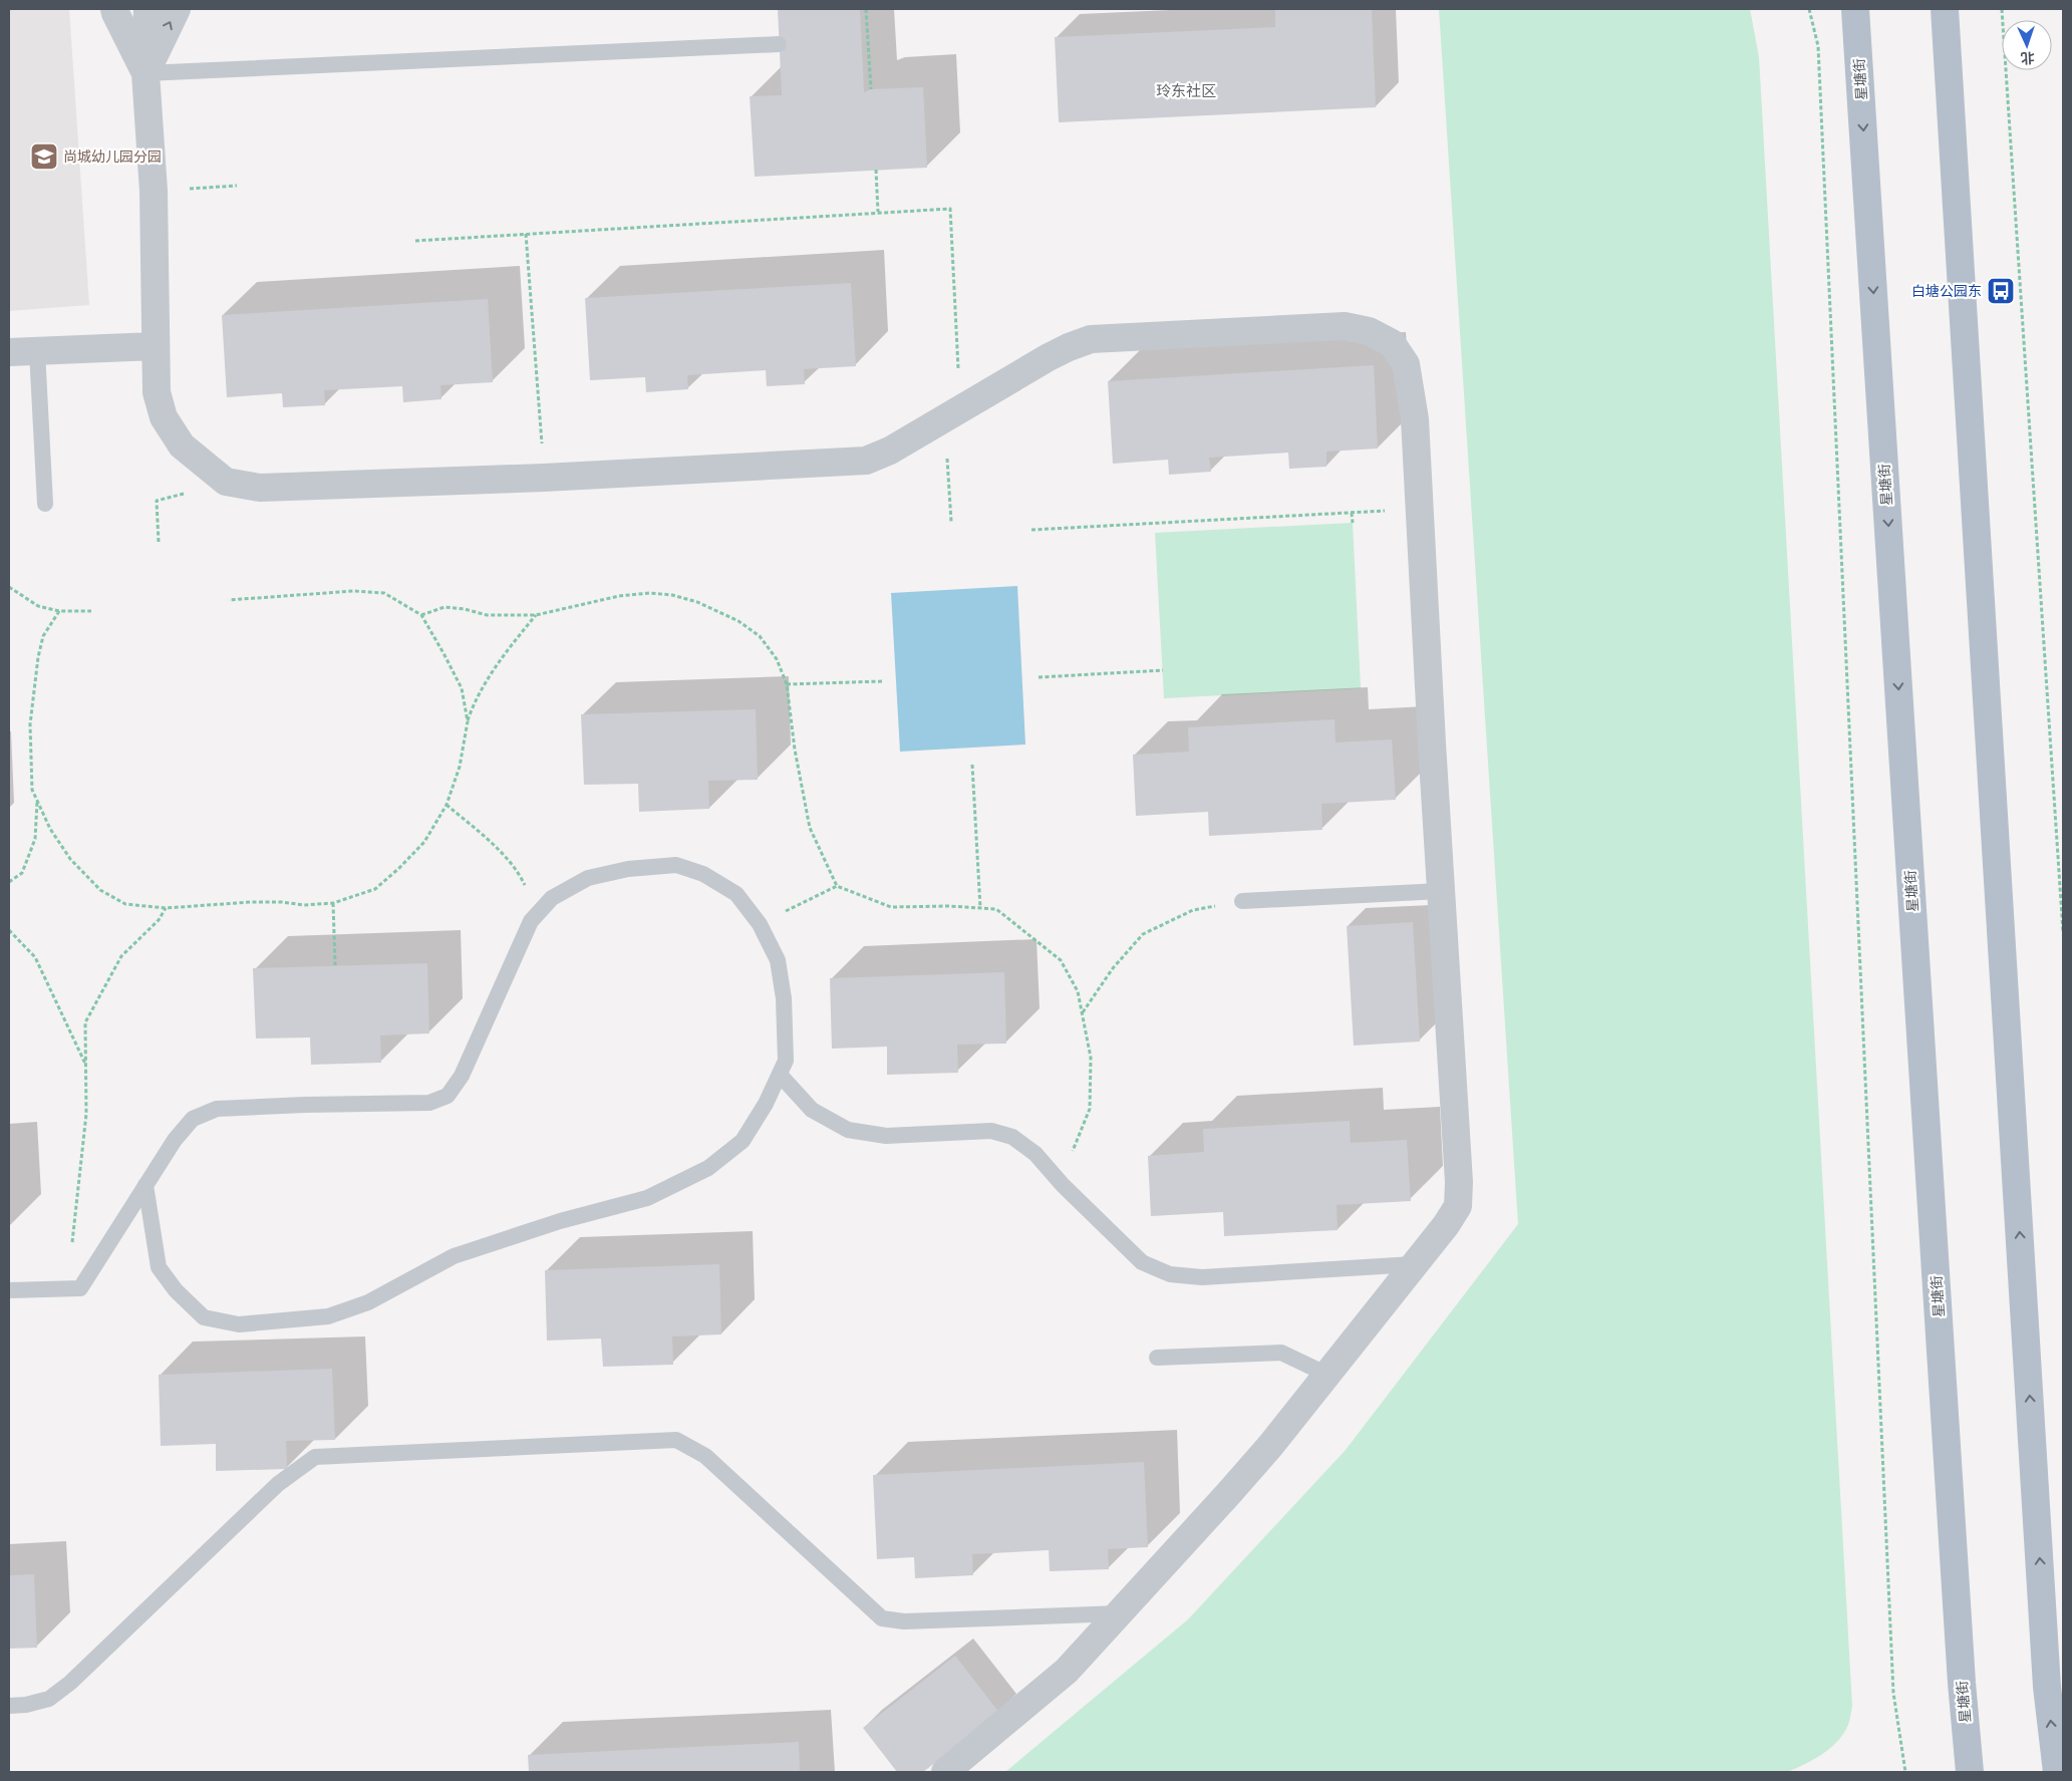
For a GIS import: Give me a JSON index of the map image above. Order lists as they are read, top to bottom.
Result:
{
  "streets": {
    "main road": ["星塘街"]
  },
  "districts": ["玲东社区"],
  "places": {
    "school or university": ["尚城幼儿园分园"],
    "bus stop": ["白塘公园东"]
  },
  "north": "bottom"
}
